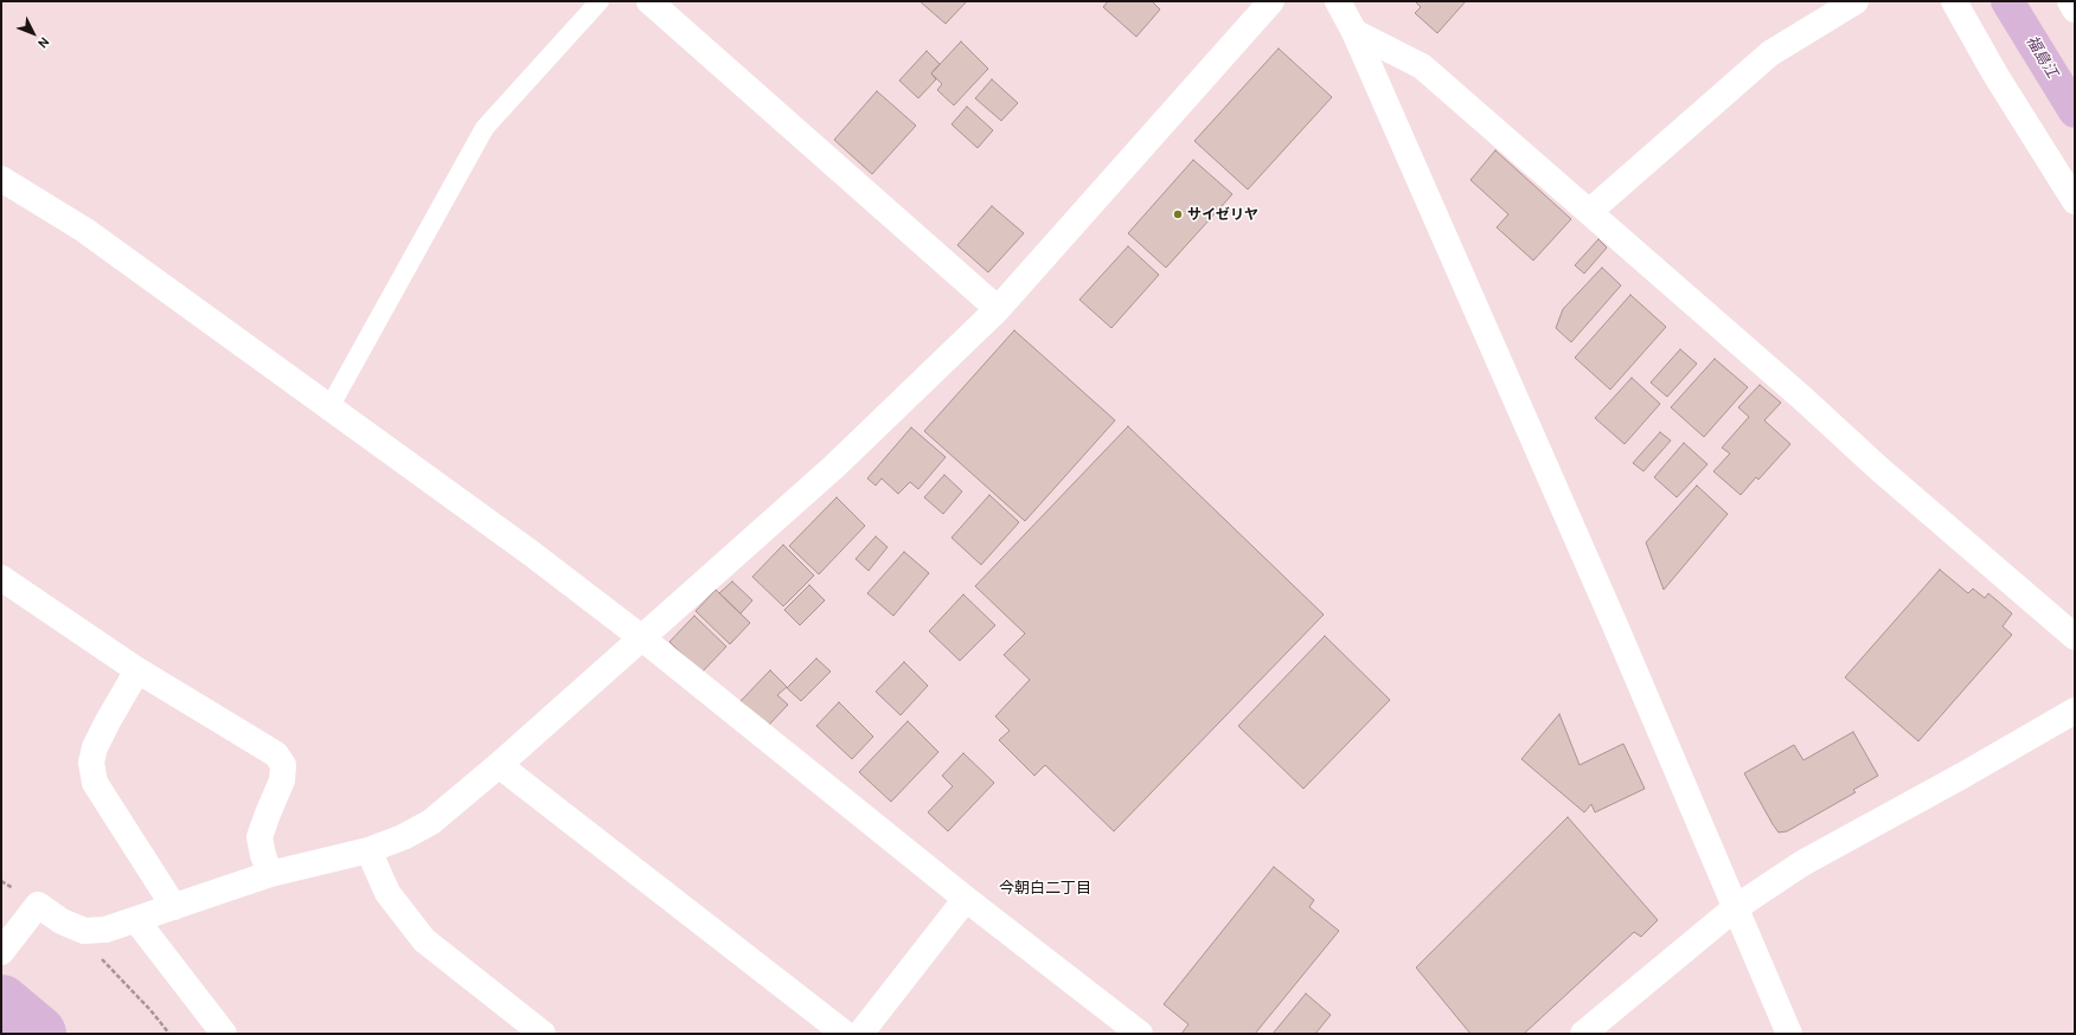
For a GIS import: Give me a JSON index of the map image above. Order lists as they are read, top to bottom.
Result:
{
  "districts": ["今朝白二丁目"],
  "water": ["福島江"],
  "places": ["サイゼリヤ"],
  "north": "bottom right"
}
